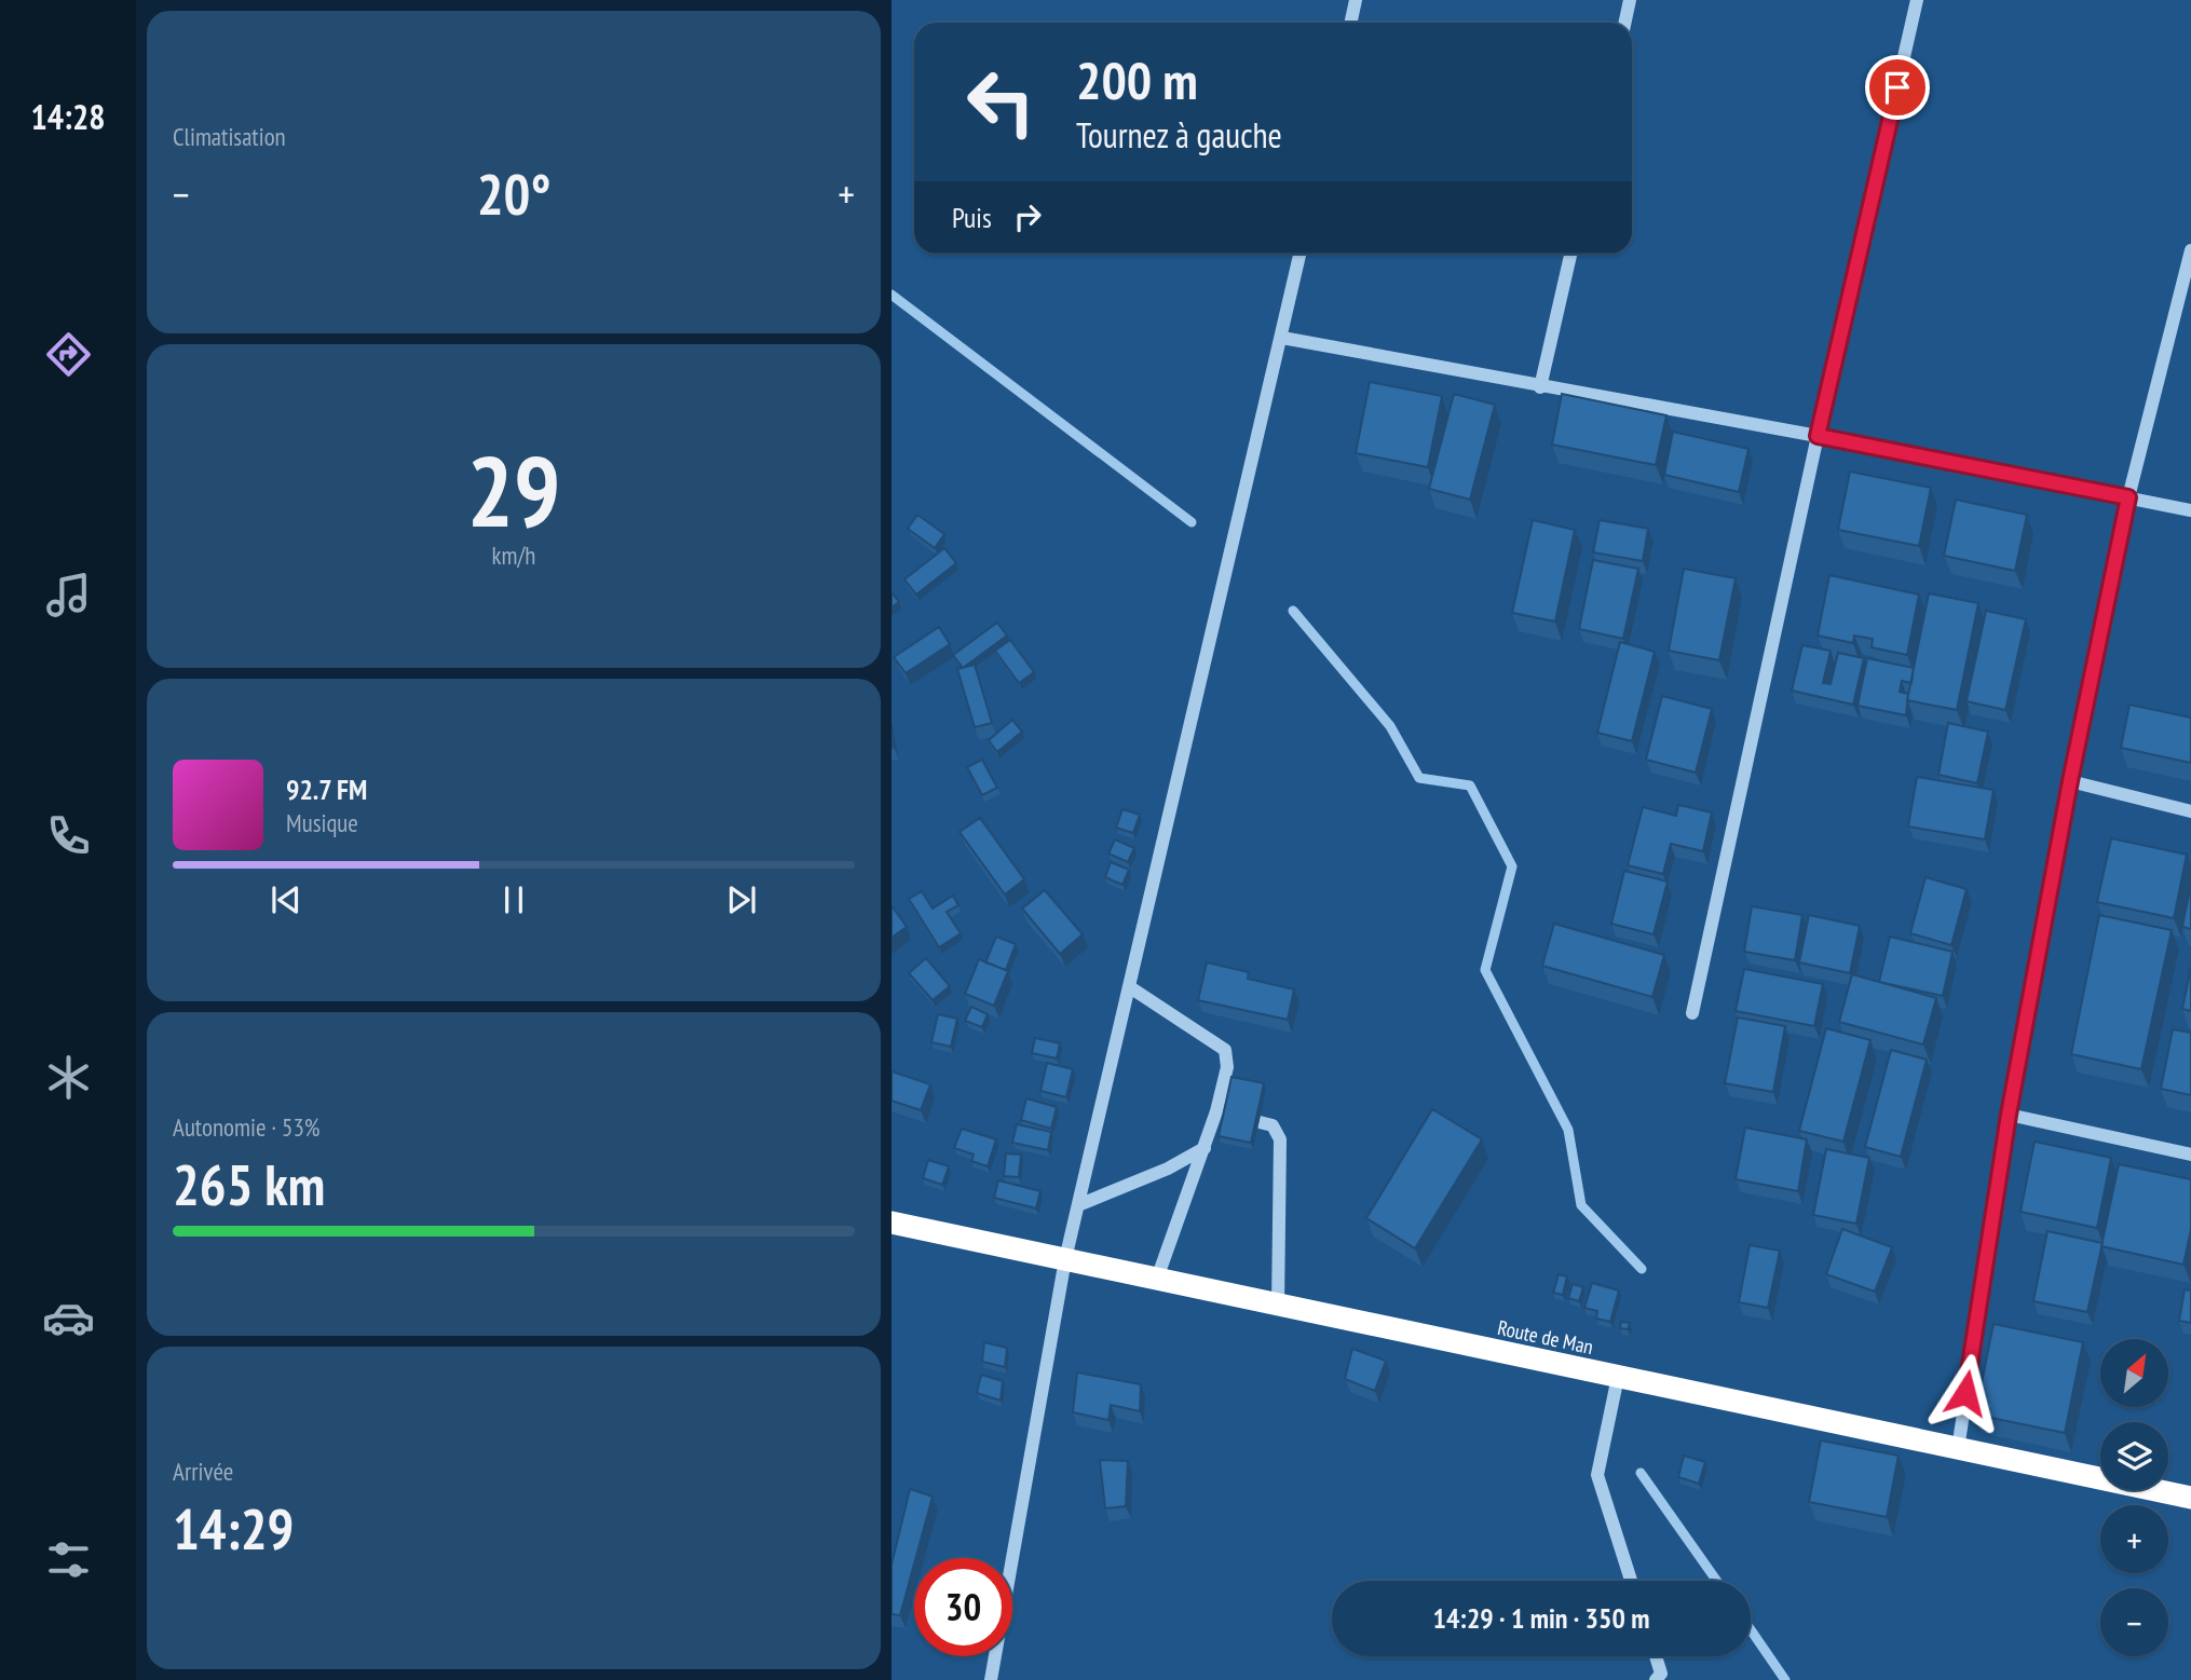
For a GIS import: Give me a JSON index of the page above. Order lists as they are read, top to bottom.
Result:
{
  "streets": {
    "highway": ["Route de Man"]
  },
  "north": "top right",
  "page": {
    "tabs": "14:28",
    "tile": [
      "Climatisation",
      ["29", "km/h"],
      ["Autonomie · 53%", "265 km"],
      ["Arrivée", "14:29"]
    ],
    "turn": ["200 m", "Tournez à gauche"],
    "heat": ["−", "20°", "+"],
    "then": "Puis",
    "song": ["92.7 FM", "Musique"],
    "map_buttons": ["+", "−"],
    "limit": "30",
    "trip": "14:29 · 1 min · 350 m"
  }
}
